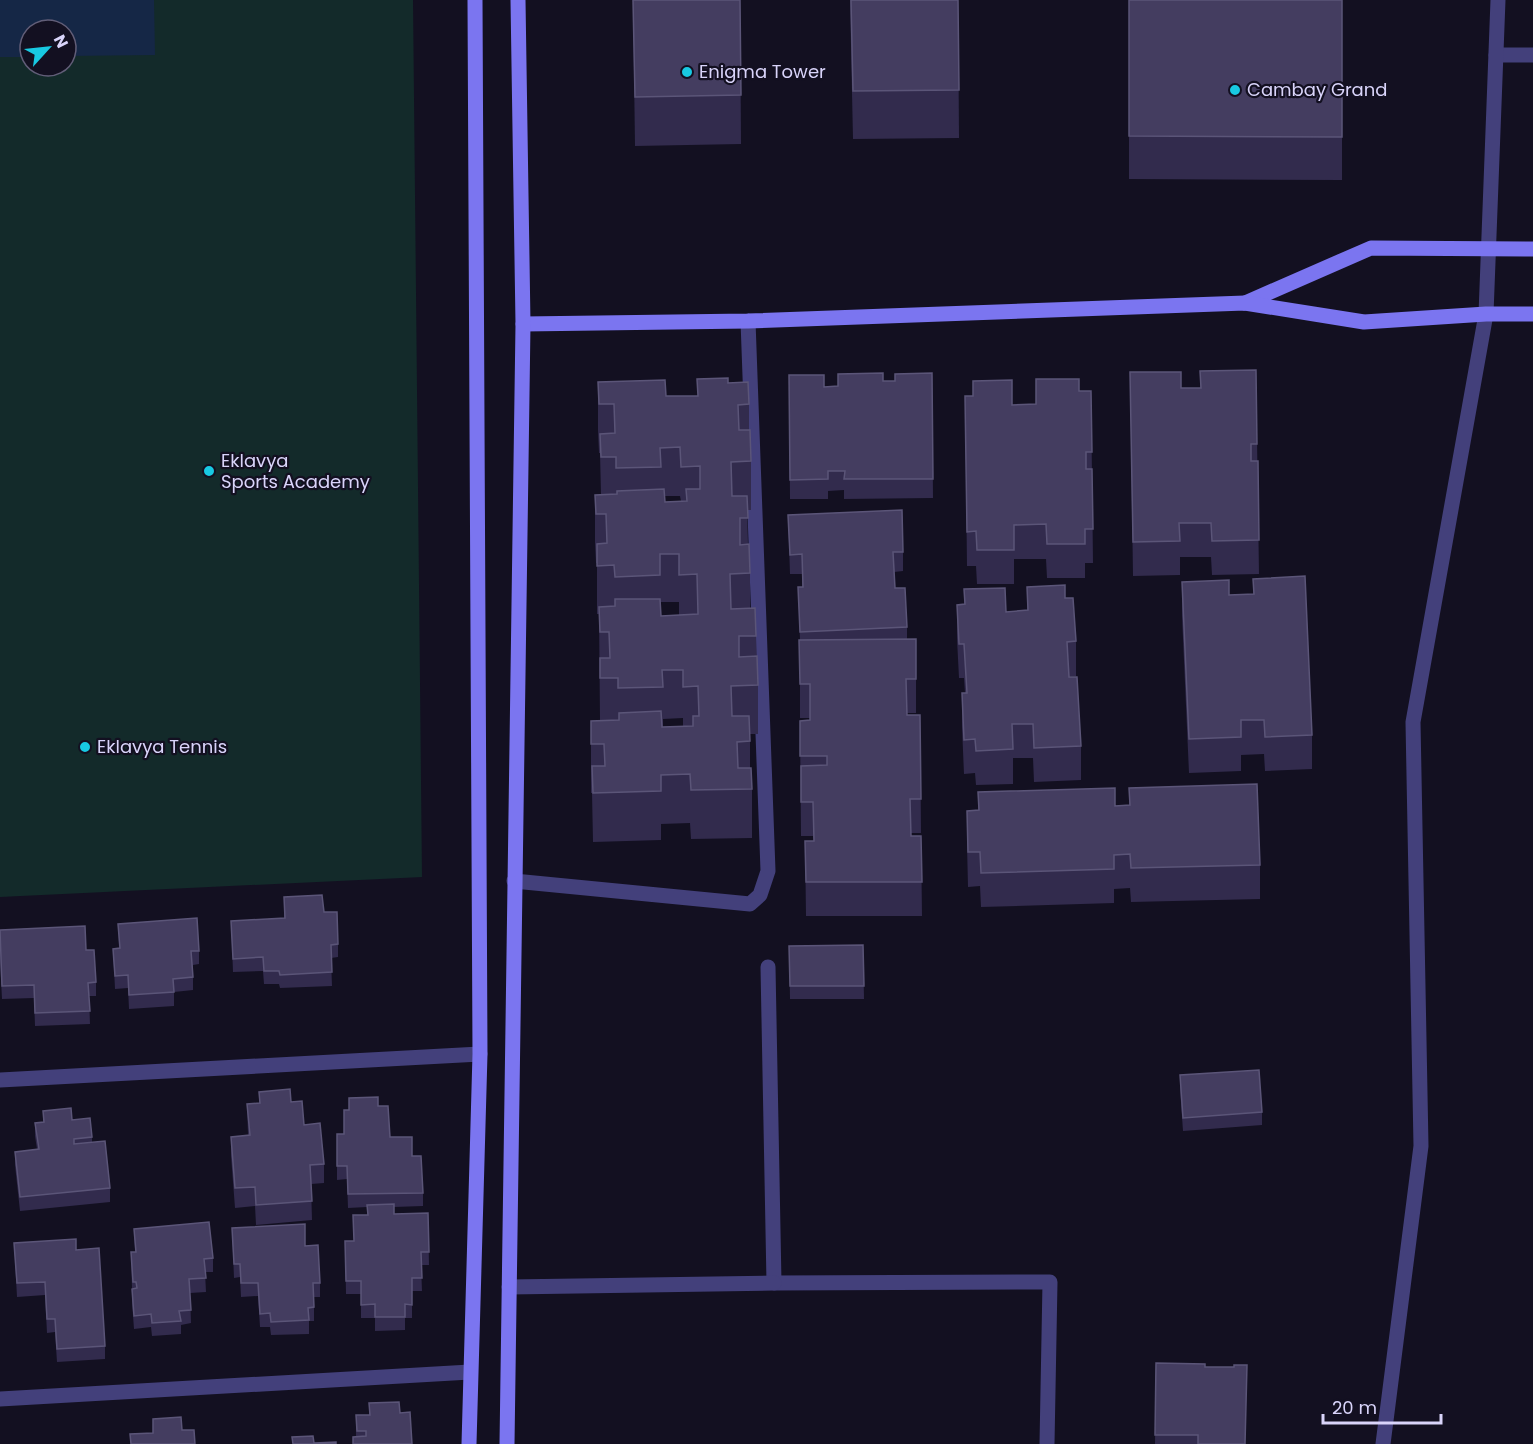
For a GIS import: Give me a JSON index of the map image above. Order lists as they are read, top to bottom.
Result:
{
  "places": [
    "Enigma Tower",
    "Cambay Grand",
    "Eklavya Sports Academy",
    "Eklavya Tennis"
  ],
  "scale_bar": "20 m",
  "north": "top right"
}
